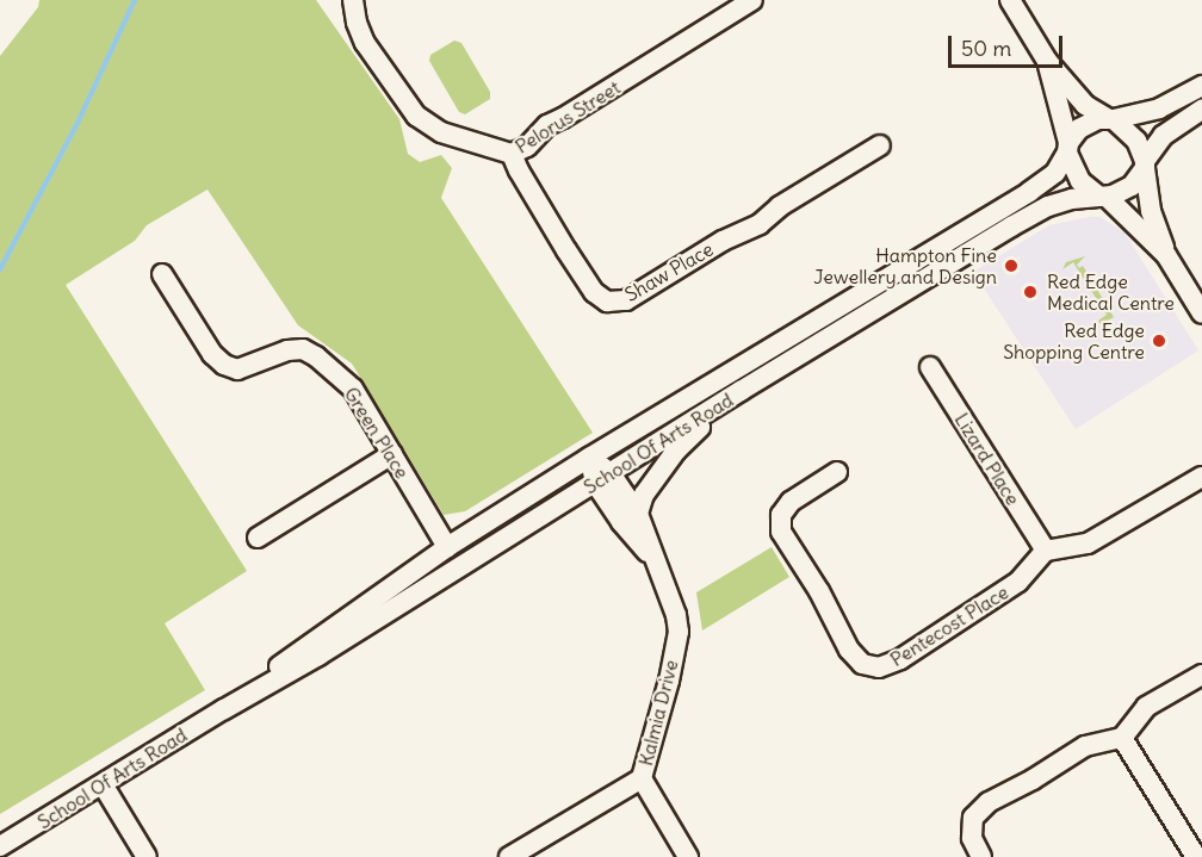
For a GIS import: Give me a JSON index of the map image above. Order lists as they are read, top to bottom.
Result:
{
  "streets": {
    "street": [
      "Pelorus Street",
      "Shaw Place",
      "Green Place",
      "School Of Arts Road",
      "Lizard Place",
      "Pentecost Place",
      "Kalmia Drive"
    ]
  },
  "crossings": [
    ["Pelorus Street", "Shaw Place"],
    ["Green Place", "School Of Arts Road"],
    ["School Of Arts Road", "Kalmia Drive"],
    ["Lizard Place", "Pentecost Place"]
  ],
  "places": ["Hampton Fine Jewellery and Design", "Red Edge Medical Centre", "Red Edge Shopping Centre"],
  "scale_bar": "50 m"
}
